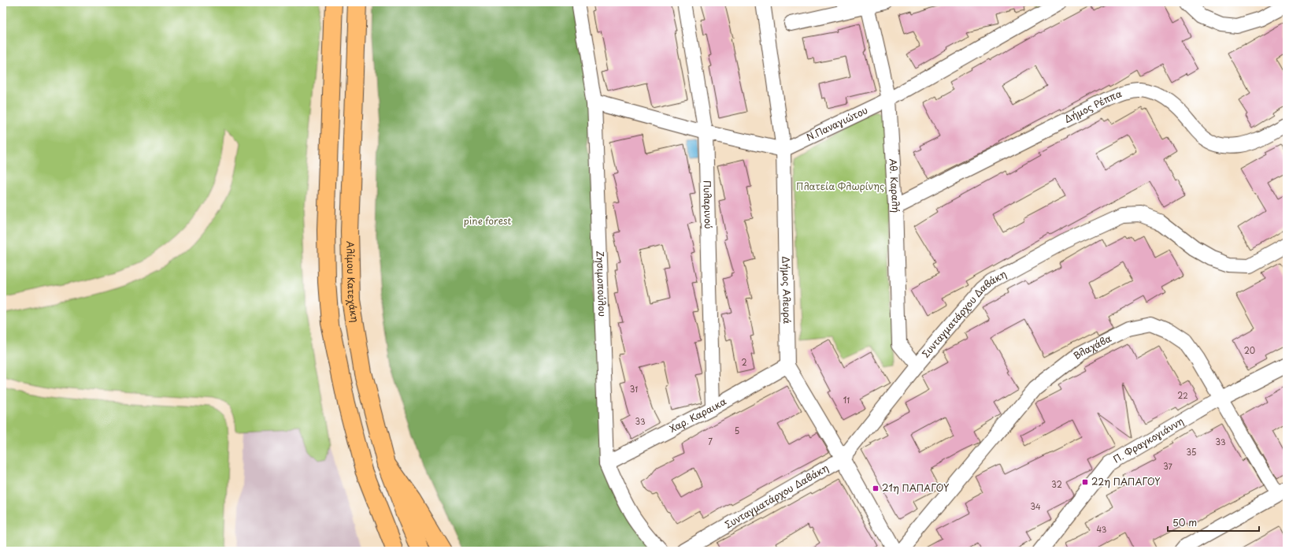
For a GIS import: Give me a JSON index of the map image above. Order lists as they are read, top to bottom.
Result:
{
  "streets": {
    "main road": ["Αλίμου Κατεχάκη"],
    "street": [
      "Δήμος Ρέππα",
      "Ν.Παναγιώτου",
      "Αθ. Καραλή",
      "Πυλαρινού",
      "Ζησιμοπούλου",
      "Δήμος Αλευρά",
      "Συνταγματάρχου Δαβάκη",
      "Βλαχάβα",
      "Χαρ. Καραικα",
      "Π. Φραγκογιάννη"
    ]
  },
  "crossings": [
    ["Δήμος Ρέππα", "Αθ. Καραλή"],
    ["Ν.Παναγιώτου", "Αθ. Καραλή"],
    ["Ν.Παναγιώτου", "Δήμος Αλευρά"],
    ["Αθ. Καραλή", "Συνταγματάρχου Δαβάκη"],
    ["Πυλαρινού", "Χαρ. Καραικα"],
    ["Ζησιμοπούλου", "Χαρ. Καραικα"],
    ["Δήμος Αλευρά", "Συνταγματάρχου Δαβάκη"],
    ["Δήμος Αλευρά", "Χαρ. Καραικα"],
    ["Βλαχάβα", "Π. Φραγκογιάννη"]
  ],
  "parks": ["Πλατεία Φλωρίνης", "pine forest"],
  "places": {
    "transit": ["22η ΠΑΠΑΓΟΥ", "21η ΠΑΠΑΓΟΥ"]
  },
  "house_numbers": [
    "20",
    "2",
    "31",
    "22",
    "11",
    "33",
    "5",
    "7",
    "33",
    "35",
    "37",
    "32",
    "34",
    "43"
  ],
  "scale_bar": "50 m"
}
